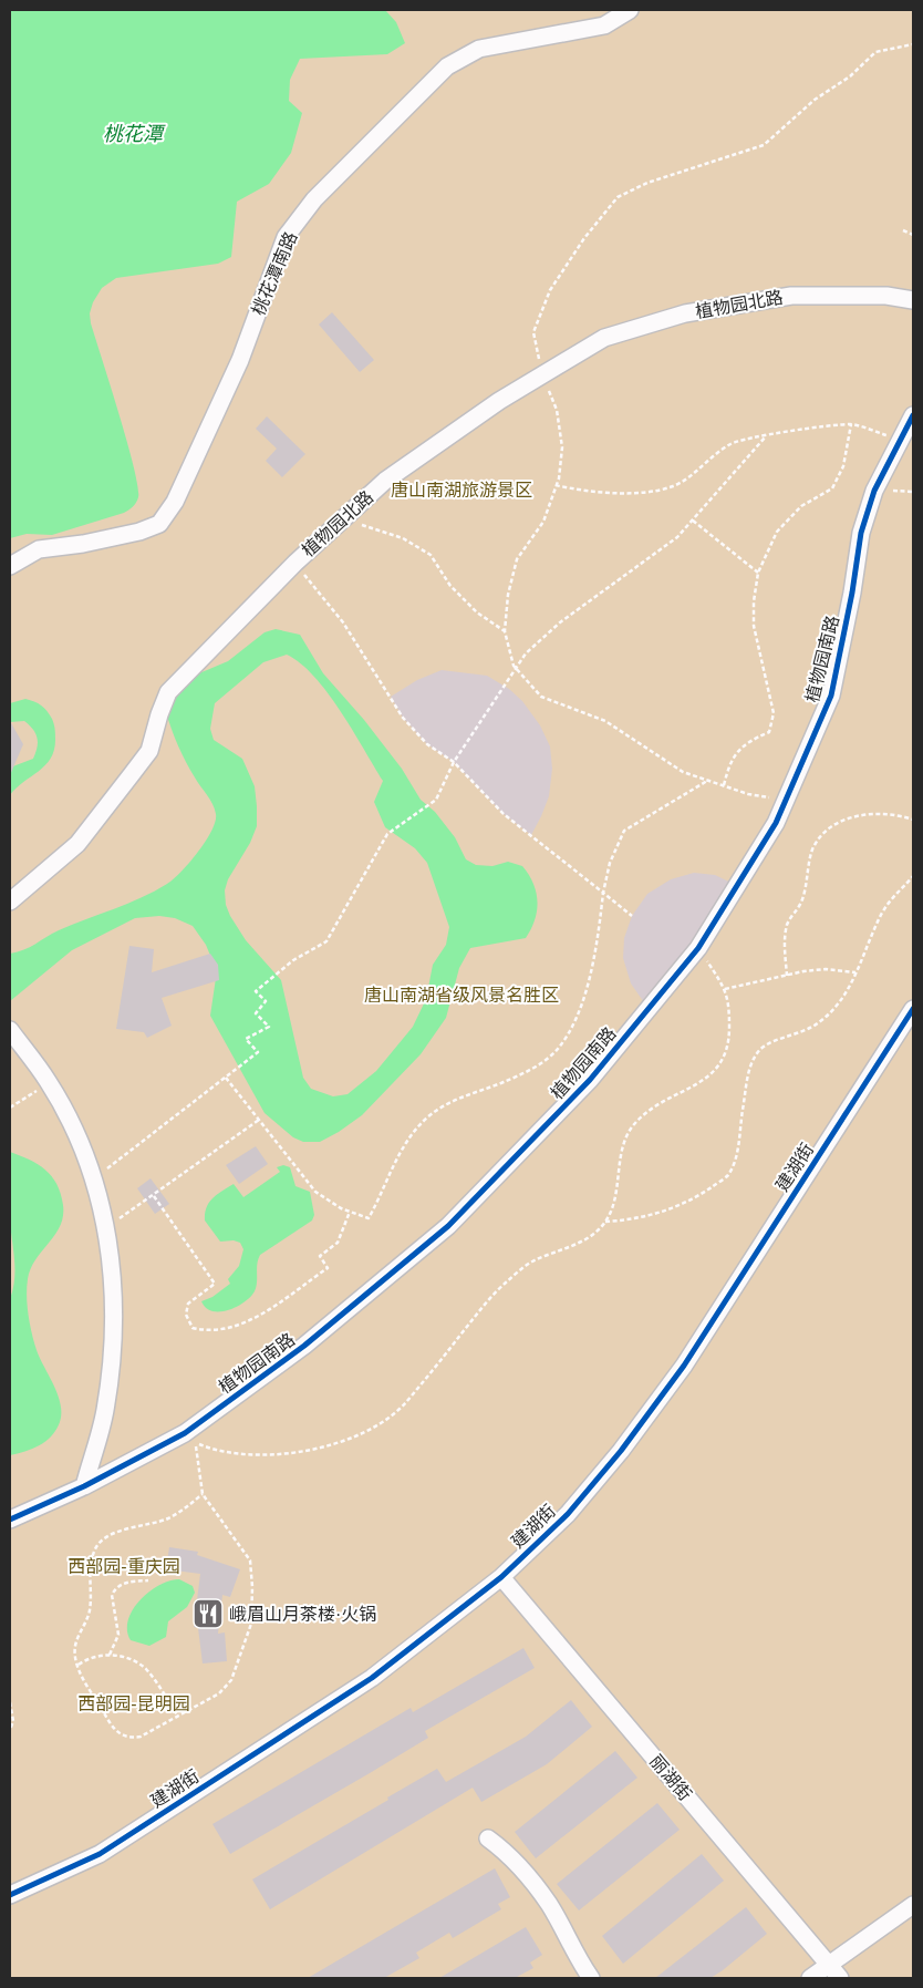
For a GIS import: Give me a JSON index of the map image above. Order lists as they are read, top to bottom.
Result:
{
  "streets": {
    "street": [
      "桃花潭南路",
      "植物园北路",
      "植物园南路",
      "建湖街",
      "丽湖街"
    ]
  },
  "crossings": [
    ["建湖街", "丽湖街"]
  ],
  "water": ["桃花潭"],
  "parks": [
    "唐山南湖旅游景区",
    "唐山南湖省级风景名胜区",
    "西部园-重庆园",
    "西部园-昆明园"
  ],
  "places": {
    "restaurant": ["峨眉山月茶楼·火锅"]
  }
}
